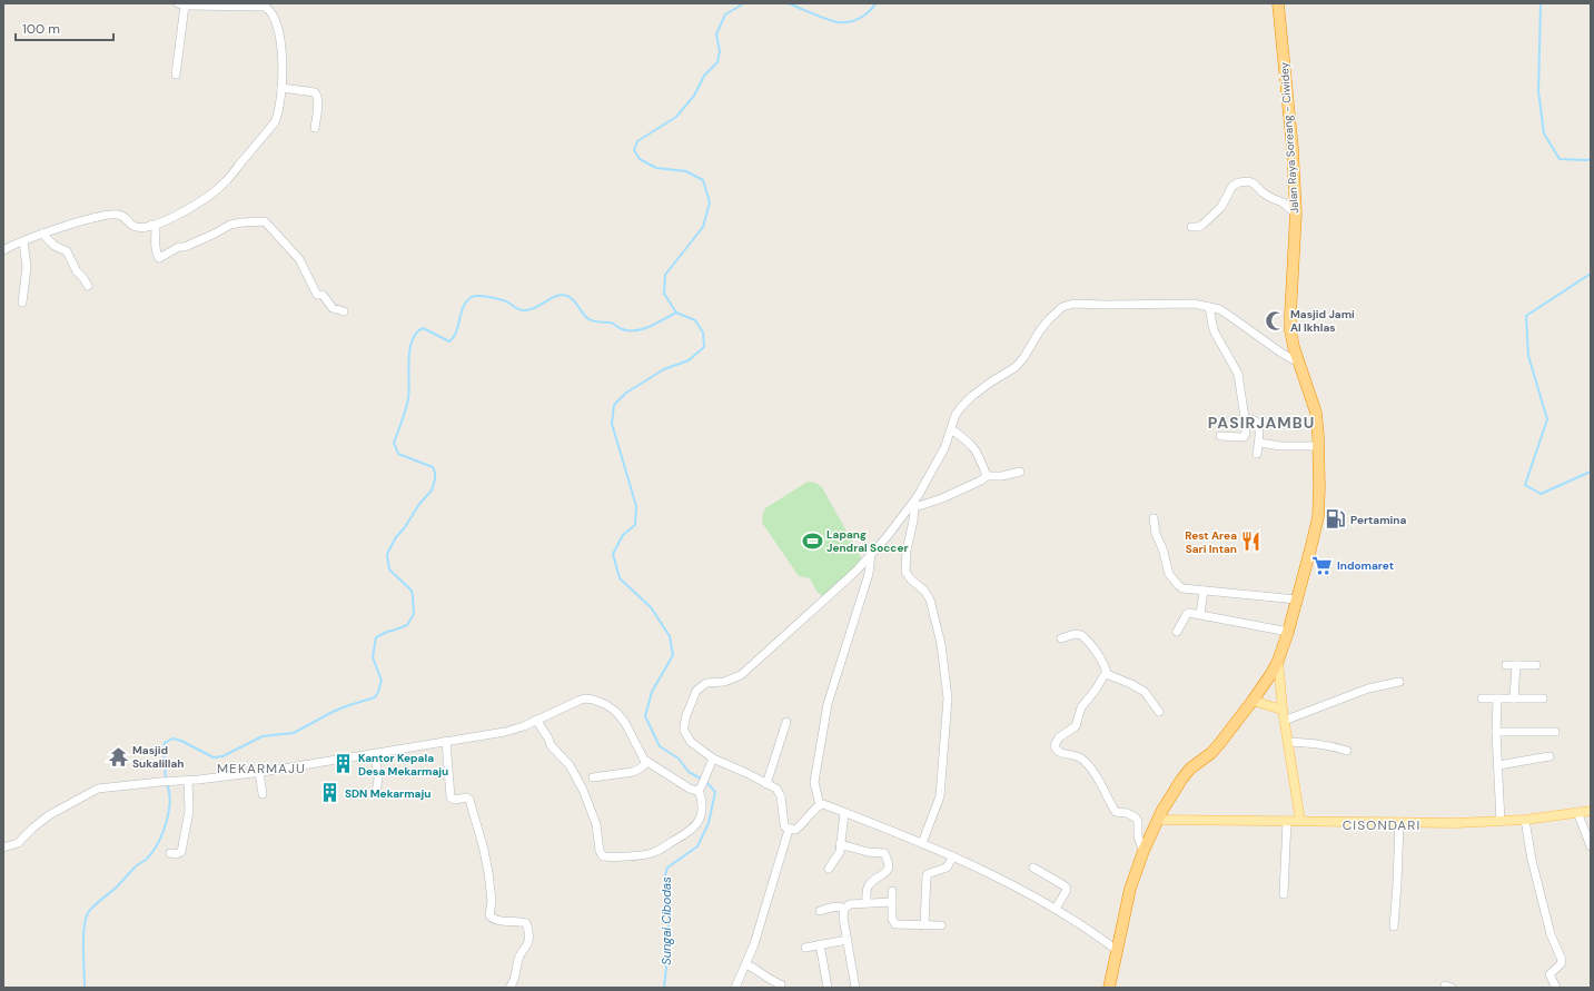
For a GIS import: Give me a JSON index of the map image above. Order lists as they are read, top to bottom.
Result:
{
  "streets": {
    "highway": ["Jalan Raya Soreang - Ciwidey"]
  },
  "districts": ["PASIRJAMBU", "MEKARMAJU", "CISONDARI"],
  "water": ["Sungai Cibodas"],
  "places": {
    "mosque": ["Masjid Jami Al Ikhlas"],
    "fuel station": ["Pertamina"],
    "sports": ["Lapang Jendral Soccer"],
    "restaurant": ["Rest Area Sari Intan"],
    "supermarket": ["Indomaret"],
    "temple": ["Masjid Sukalillah"],
    "building": ["Kantor Kepala Desa Mekarmaju", "SDN Mekarmaju"]
  },
  "scale_bar": "100 m"
}
